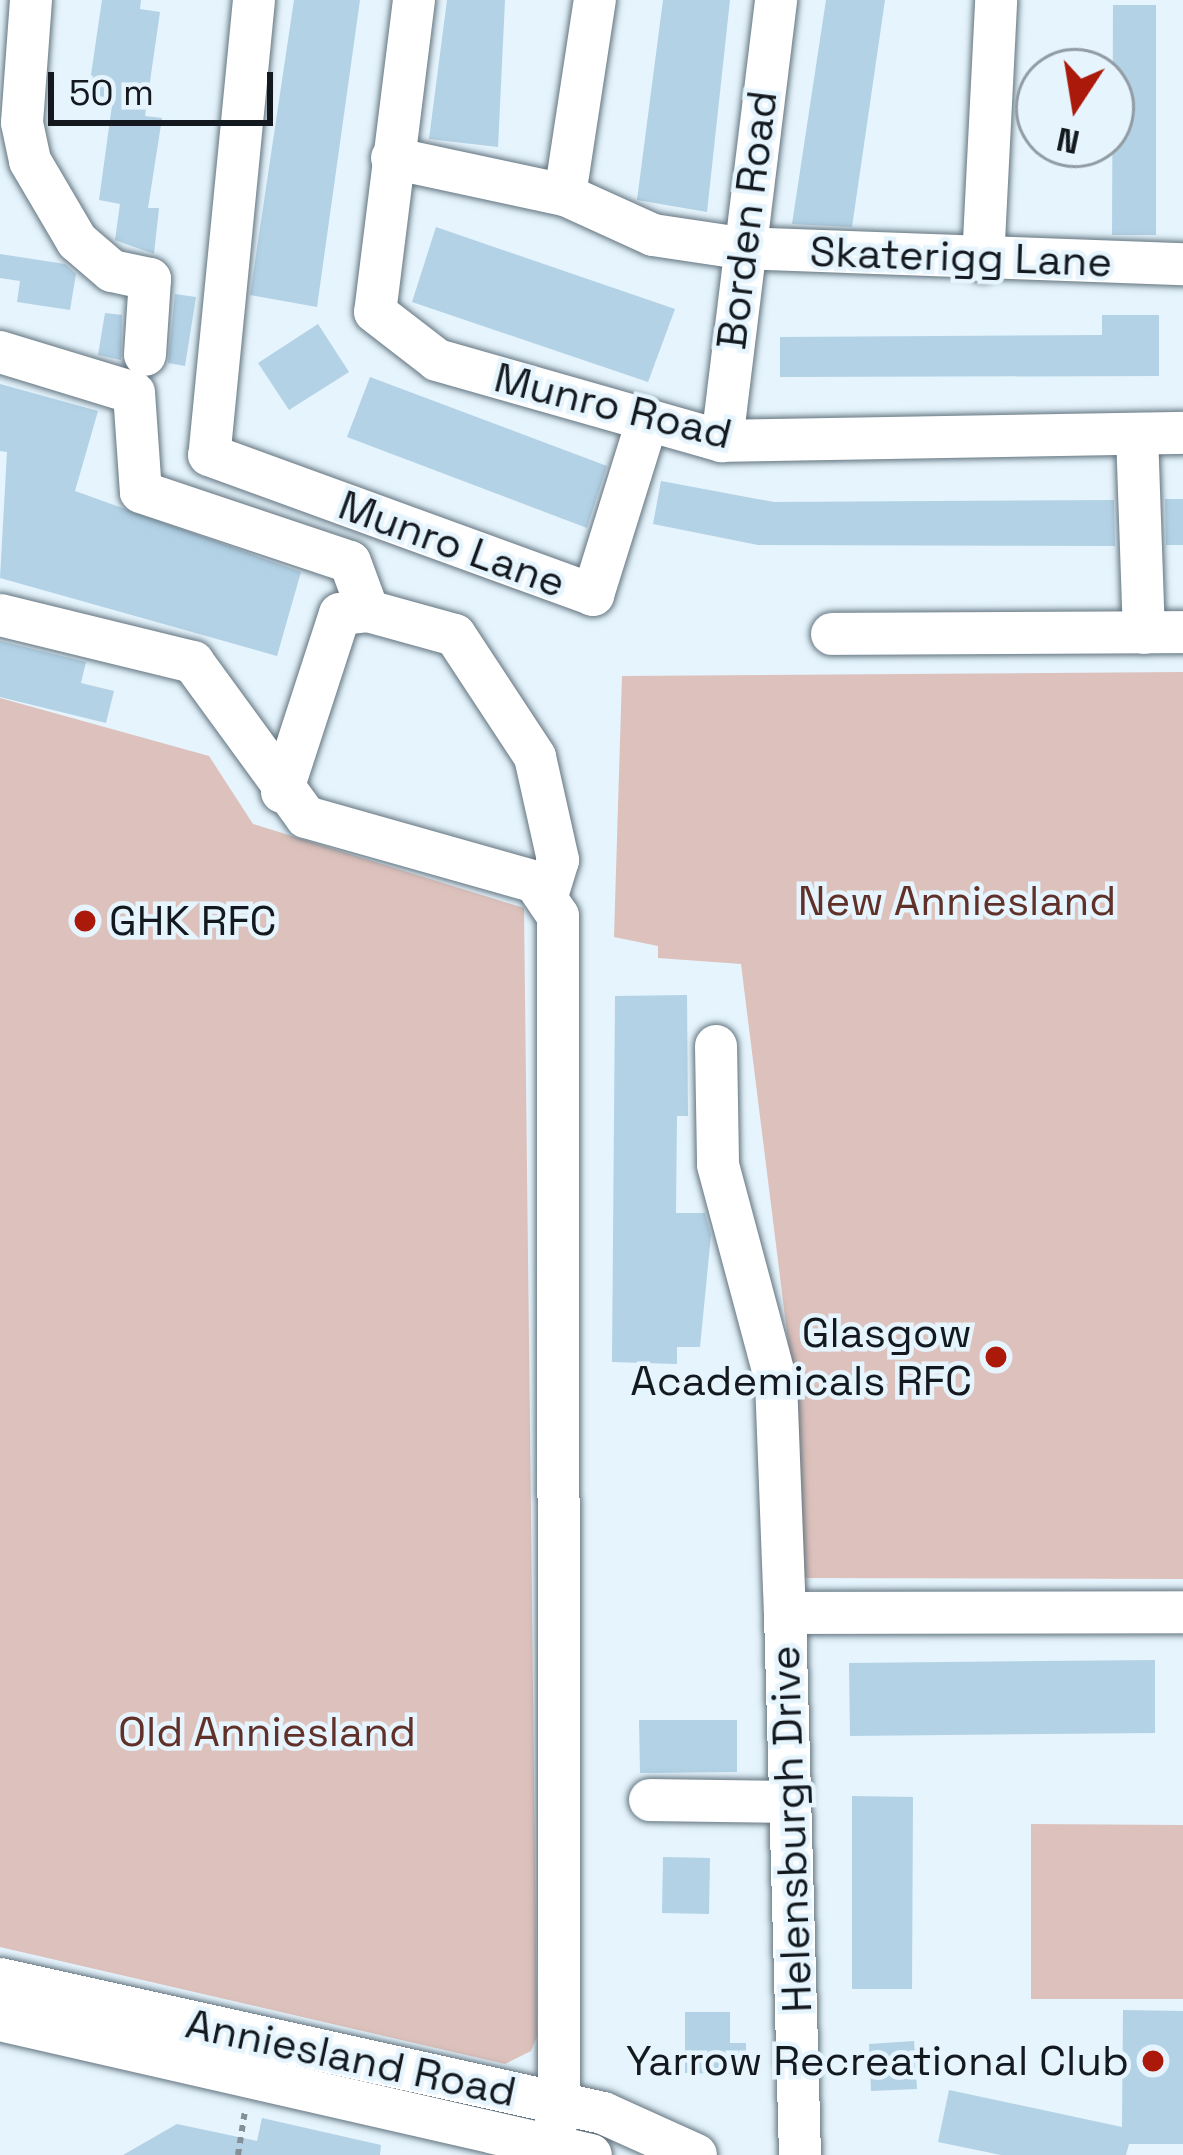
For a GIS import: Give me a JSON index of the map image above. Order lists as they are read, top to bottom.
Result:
{
  "streets": {
    "street": [
      "Borden Road",
      "Skaterigg Lane",
      "Munro Road",
      "Munro Lane",
      "Helensburgh Drive",
      "Anniesland Road"
    ]
  },
  "crossings": [
    ["Borden Road", "Skaterigg Lane"],
    ["Borden Road", "Munro Road"],
    ["Skaterigg Lane", "Munro Road"],
    ["Munro Road", "Munro Lane"]
  ],
  "parks": ["New Anniesland", "Old Anniesland"],
  "places": ["GHK RFC", "Glasgow Academicals RFC", "Yarrow Recreational Club"],
  "scale_bar": "50 m",
  "north": "bottom"
}
